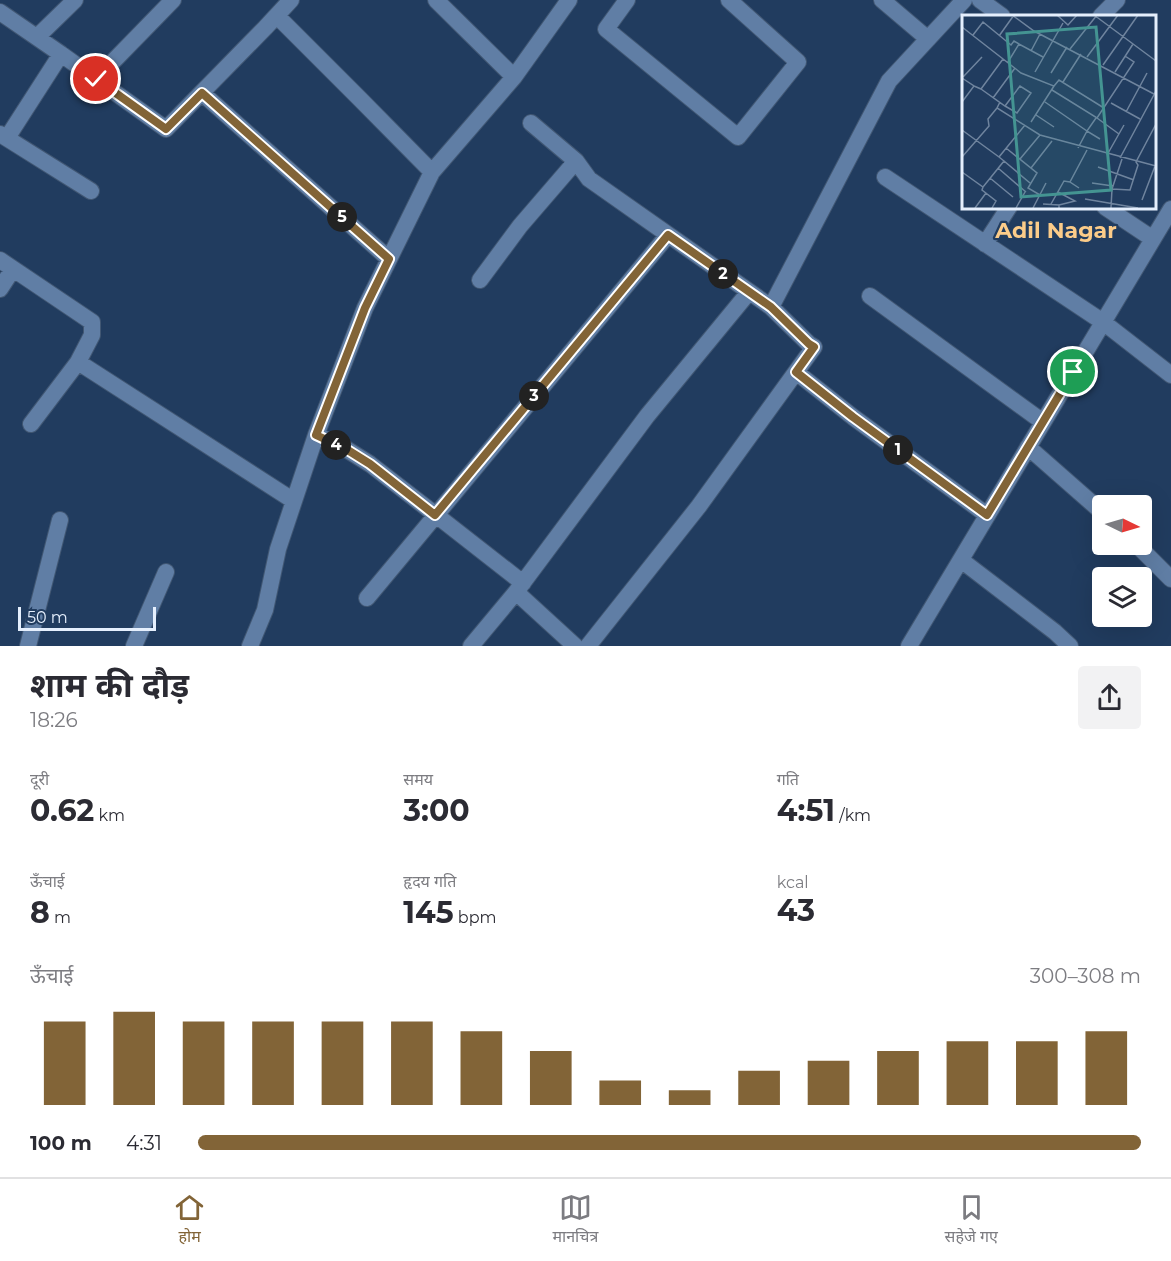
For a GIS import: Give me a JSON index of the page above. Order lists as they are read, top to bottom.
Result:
{
  "districts": ["Adil Nagar"],
  "scale_bar": "50 m",
  "north": "right",
  "page": {
    "pins": [
      "5",
      "2",
      "3",
      "4",
      "1"
    ],
    "scale": "50 m",
    "heading": ["शाम की दौड़", "18:26"],
    "stats": [
      ["दूरी", "0.62 km"],
      ["समय", "3:00"],
      ["गति", "4:51 /km"],
      ["ऊँचाई", "8 m"],
      ["हृदय गति", "145 bpm"],
      ["kcal", "43"]
    ],
    "chart": ["ऊँचाई", "300–308 m"],
    "list": [
      {
        "name": "100 m",
        "note": "4:31"
      }
    ],
    "tabs": ["होम", "मानचित्र", "सहेजे गए"]
  }
}
